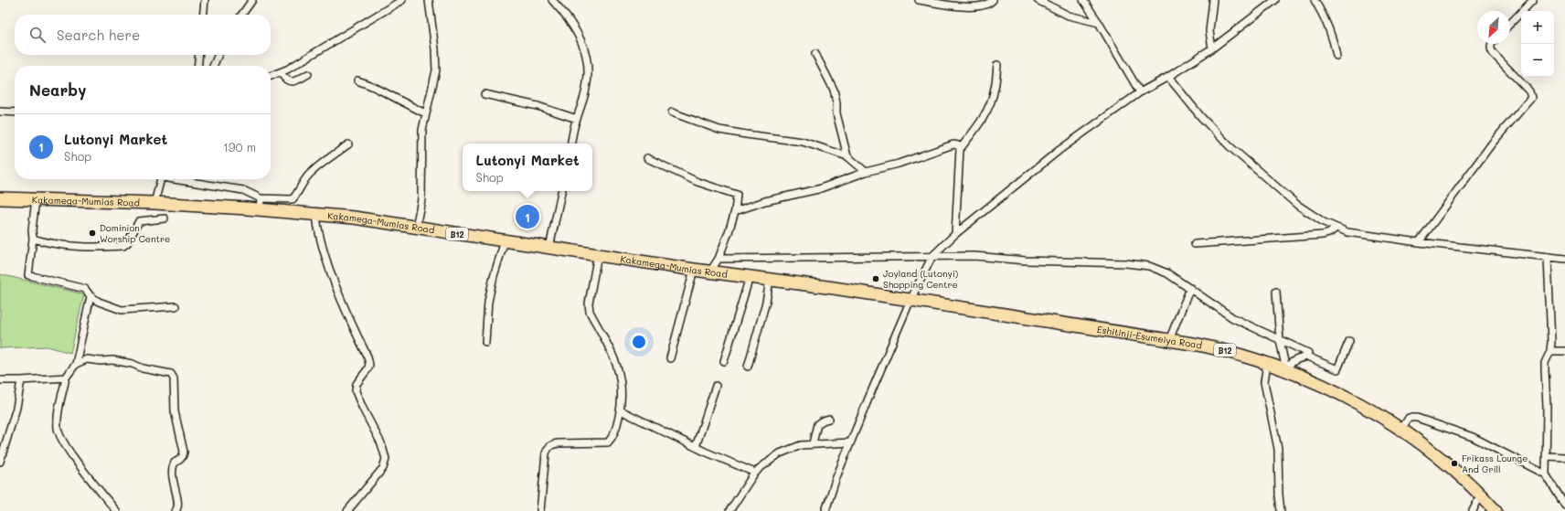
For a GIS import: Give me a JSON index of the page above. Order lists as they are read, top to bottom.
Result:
{
  "streets": {
    "highway": ["Kakamega-Mumias Road", "B12", "Eshitinji-Esumeiya Road"]
  },
  "crossings": [
    ["Kakamega-Mumias Road", "Eshitinji-Esumeiya Road"]
  ],
  "places": ["Dominion Worship Centre", "Joyland (Lutonyi) Shopping Centre", "Frikass Lounge And Grill"],
  "north": "bottom left",
  "page": {
    "map_buttons": ["+", "−"],
    "search": "Search here",
    "heading": "Nearby",
    "list": [
      {
        "mark": "1",
        "name": "Lutonyi Market",
        "note": "Shop",
        "value": "190 m"
      }
    ],
    "popup": ["Lutonyi Market", "Shop"],
    "pins": "1"
  }
}
